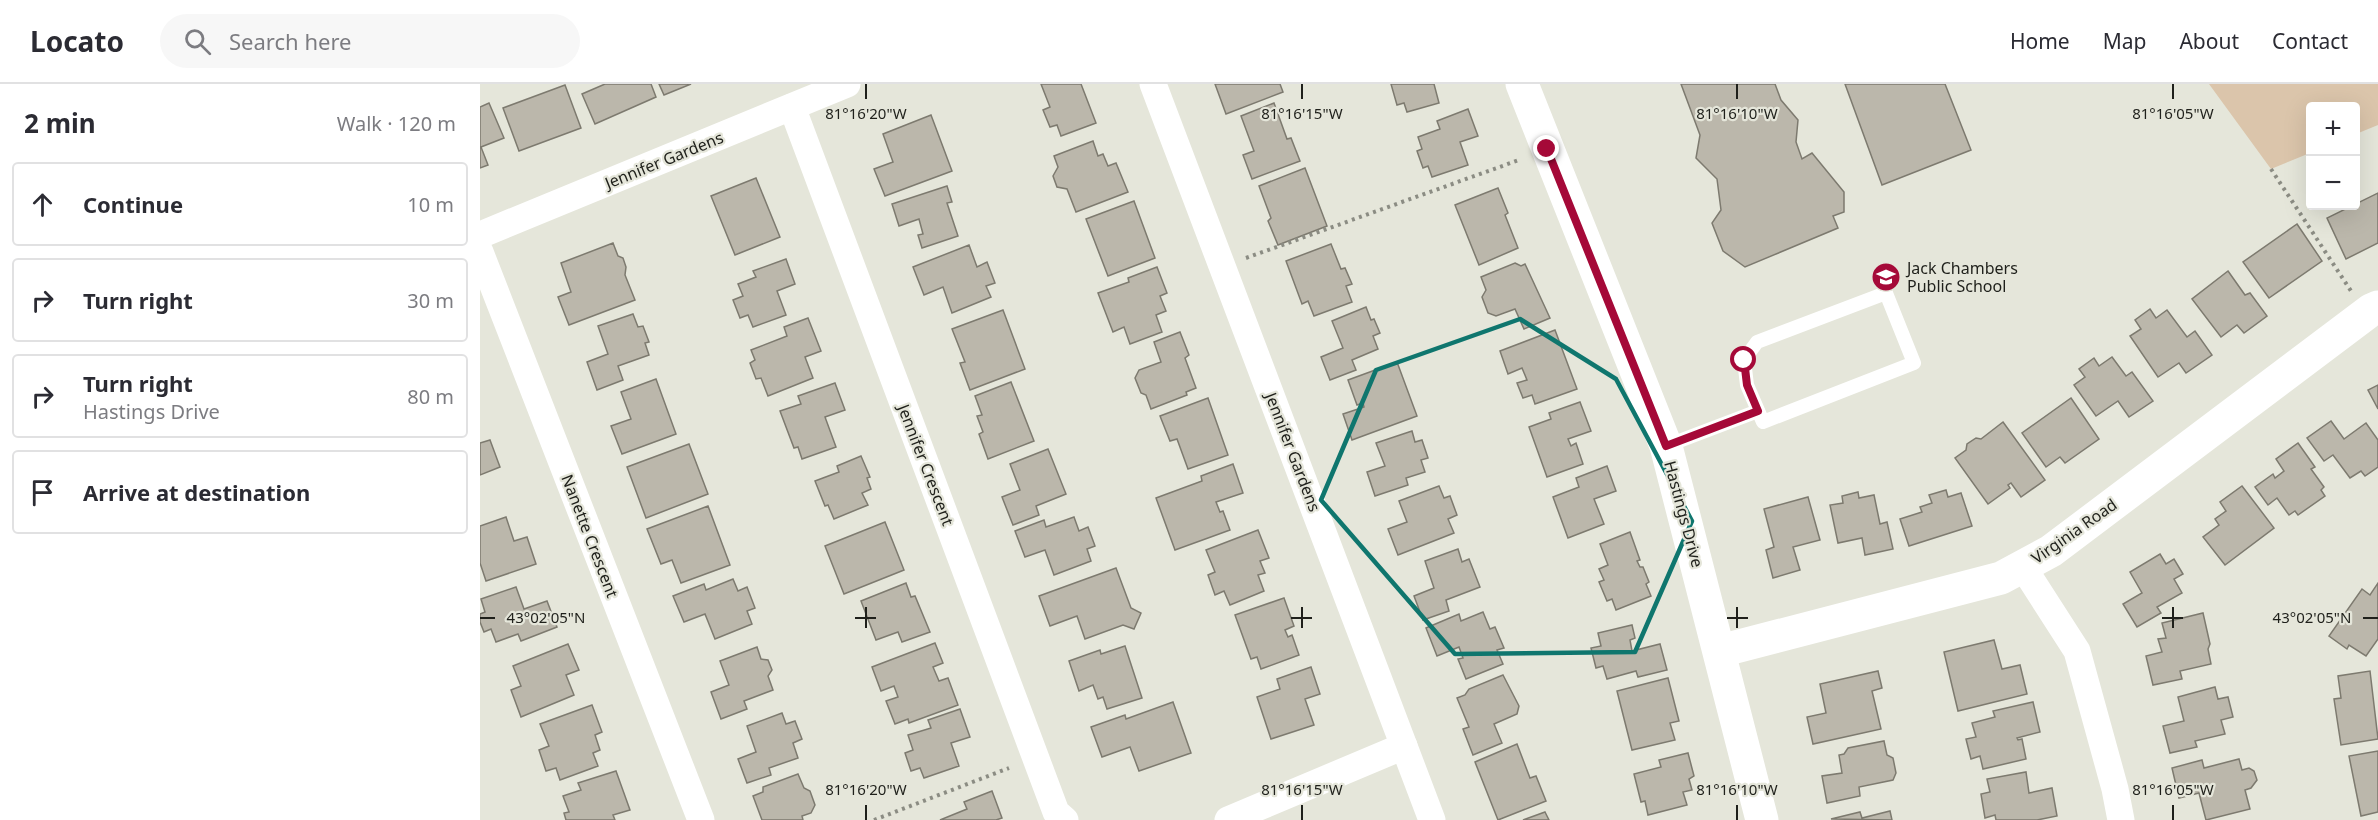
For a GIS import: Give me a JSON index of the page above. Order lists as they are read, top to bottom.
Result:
{
  "streets": {
    "street": [
      "Jennifer Gardens",
      "Jennifer Crescent",
      "Hastings Drive",
      "Virginia Road",
      "Nanette Crescent"
    ]
  },
  "crossings": [
    ["Jennifer Gardens", "Jennifer Crescent"],
    ["Hastings Drive", "Virginia Road"]
  ],
  "places": {
    "school or university": ["Jack Chambers Public School"]
  },
  "page": {
    "header": "Locato",
    "search": "Search here",
    "nav": [
      "Home",
      "Map",
      "About",
      "Contact"
    ],
    "heading": ["2 min", "Walk · 120 m"],
    "map_buttons": ["+", "−"],
    "list": [
      ["Continue", "10 m"],
      ["Turn right", "30 m"],
      ["Turn right", "Hastings Drive", "80 m"],
      "Arrive at destination"
    ]
  },
  "coordinates": [
    "81°16'20\"W",
    "81°16'15\"W",
    "81°16'10\"W",
    "81°16'05\"W",
    "43°02'05\"N"
  ]
}
